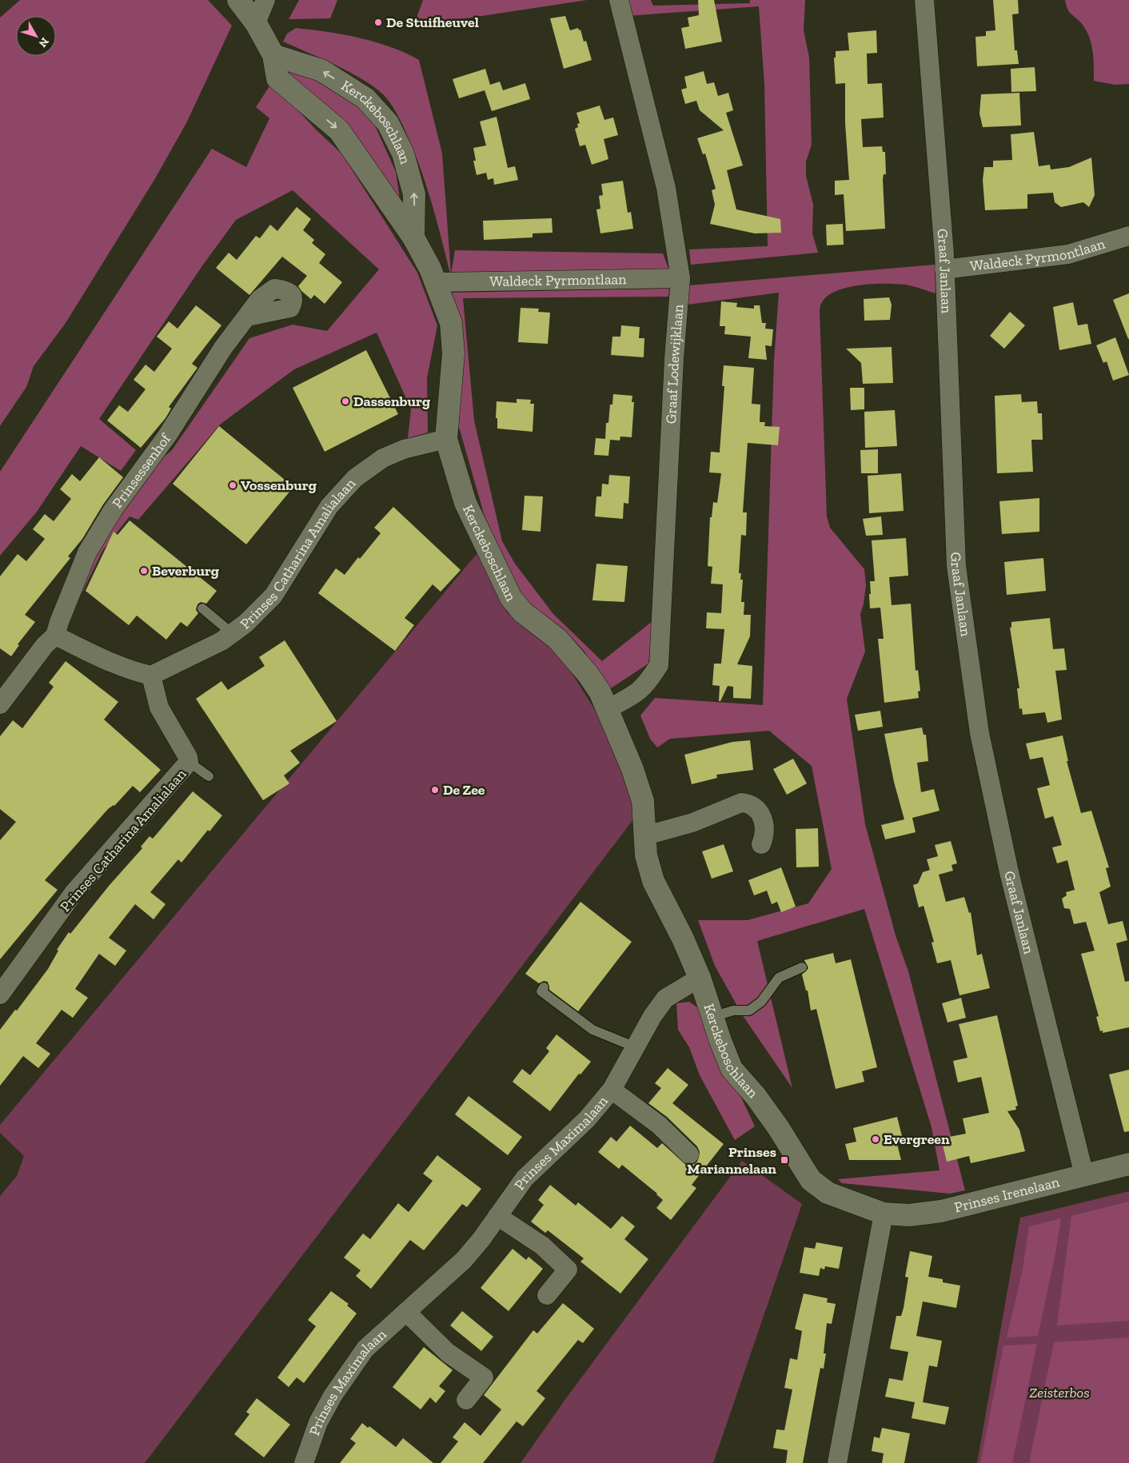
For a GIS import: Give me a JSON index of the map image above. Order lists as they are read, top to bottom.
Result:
{
  "streets": {
    "street": [
      "Kerckeboschlaan",
      "Waldeck Pyrmontlaan",
      "Graaf Janlaan",
      "Graaf Lodewijklaan",
      "Prinsessenhof",
      "Prinses Catharina Amalialaan",
      "Prinses Maximalaan",
      "Prinses Irenelaan"
    ]
  },
  "crossings": [
    ["Kerckeboschlaan", "Waldeck Pyrmontlaan"],
    ["Kerckeboschlaan", "Graaf Lodewijklaan"],
    ["Kerckeboschlaan", "Prinses Catharina Amalialaan"],
    ["Kerckeboschlaan", "Prinses Maximalaan"],
    ["Kerckeboschlaan", "Prinses Irenelaan"],
    ["Waldeck Pyrmontlaan", "Graaf Janlaan"],
    ["Waldeck Pyrmontlaan", "Graaf Lodewijklaan"],
    ["Graaf Janlaan", "Prinses Irenelaan"]
  ],
  "parks": ["Zeisterbos"],
  "places": {
    "other": [
      "De Stuifheuvel",
      "Dassenburg",
      "Vossenburg",
      "Beverburg",
      "De Zee",
      "Evergreen"
    ],
    "transit": ["Prinses Mariannelaan"]
  },
  "north": "bottom right"
}
